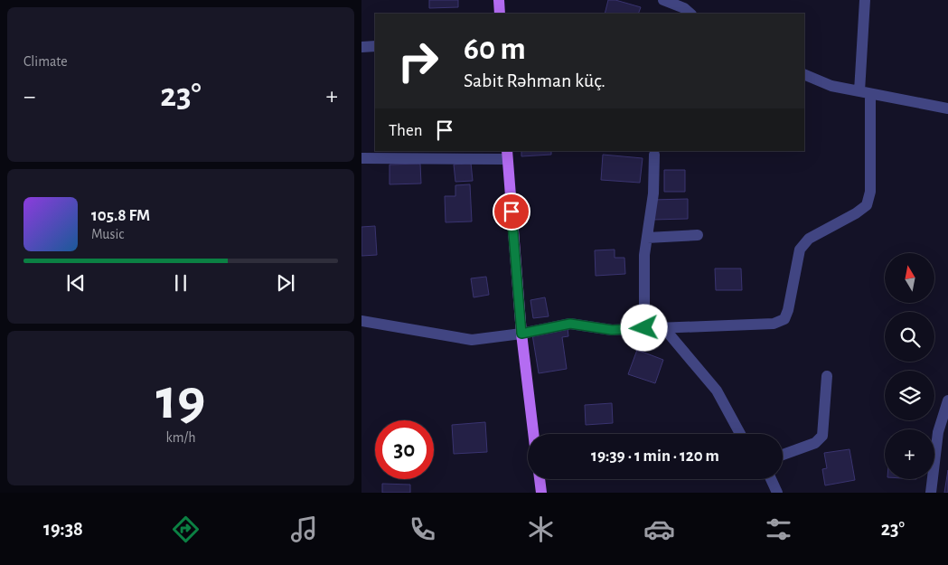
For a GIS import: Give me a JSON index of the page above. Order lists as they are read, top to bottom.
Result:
{
  "north": "top",
  "page": {
    "tile": [
      "Climate",
      ["19", "km/h"]
    ],
    "turn": ["60 m", "Sabit Rəhman küç."],
    "heat": ["−", "23°", "+"],
    "then": "Then",
    "song": ["105.8 FM", "Music"],
    "map_buttons": "+",
    "limit": "30",
    "trip": "19:39 · 1 min · 120 m",
    "tabs": ["19:38", "23°"]
  }
}
